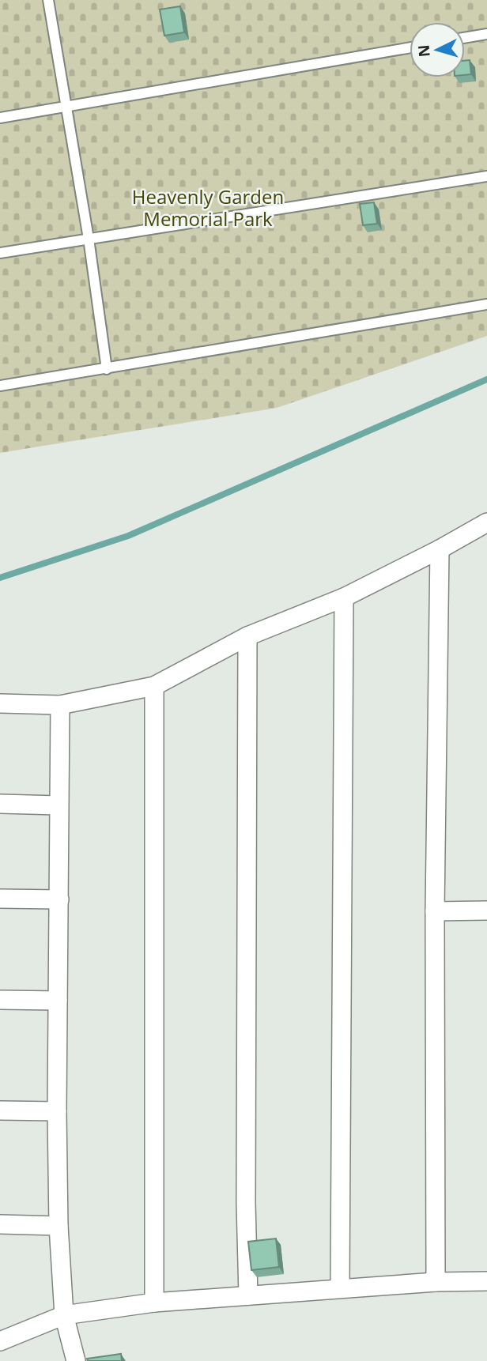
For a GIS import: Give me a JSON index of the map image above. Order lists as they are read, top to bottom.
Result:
{
  "parks": ["Heavenly Garden Memorial Park"],
  "north": "left"
}
